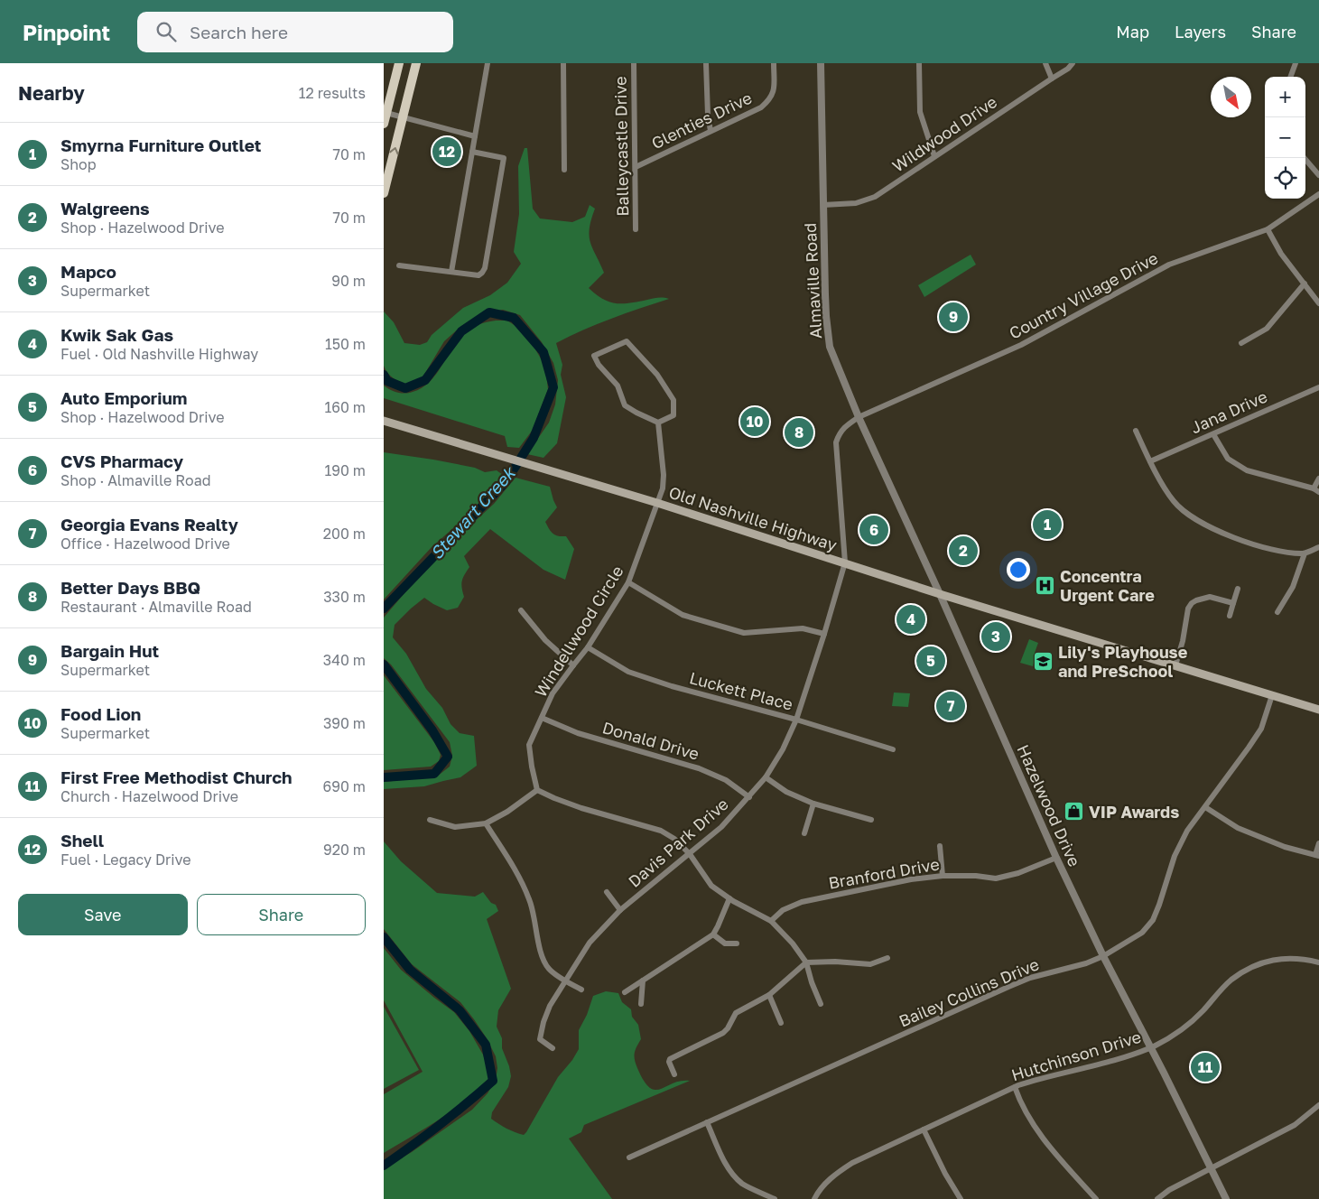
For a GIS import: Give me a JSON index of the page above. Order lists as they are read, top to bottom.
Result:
{
  "streets": {
    "main road": ["Old Nashville Highway"],
    "street": [
      "Glenties Drive",
      "Wildwood Drive",
      "Balleycastle Drive",
      "Almaville Road",
      "Country Village Drive",
      "Jana Drive",
      "Windellwood Circle",
      "Luckett Place",
      "Donald Drive",
      "Hazelwood Drive",
      "Davis Park Drive",
      "Branford Drive",
      "Bailey Collins Drive",
      "Hutchinson Drive"
    ]
  },
  "crossings": [
    ["Glenties Drive", "Balleycastle Drive"],
    ["Wildwood Drive", "Almaville Road"],
    ["Almaville Road", "Country Village Drive"],
    ["Almaville Road", "Hazelwood Drive"],
    ["Country Village Drive", "Hazelwood Drive"],
    ["Old Nashville Highway", "Windellwood Circle"],
    ["Old Nashville Highway", "Hazelwood Drive"],
    ["Old Nashville Highway", "Davis Park Drive"],
    ["Old Nashville Highway", "Bailey Collins Drive"],
    ["Windellwood Circle", "Luckett Place"],
    ["Windellwood Circle", "Donald Drive"],
    ["Luckett Place", "Davis Park Drive"],
    ["Donald Drive", "Davis Park Drive"],
    ["Hazelwood Drive", "Branford Drive"],
    ["Hazelwood Drive", "Bailey Collins Drive"],
    ["Hazelwood Drive", "Hutchinson Drive"]
  ],
  "water": ["Stewart Creek"],
  "places": {
    "hospital": ["Concentra Urgent Care"],
    "school or university": ["Lily's Playhouse and PreSchool"],
    "shop": ["VIP Awards"]
  },
  "north": "bottom right",
  "page": {
    "header": "Pinpoint",
    "search": "Search here",
    "nav": ["Map", "Layers", "Share"],
    "heading": ["Nearby", "12 results"],
    "map_buttons": ["+", "−"],
    "list": [
      {
        "mark": "1",
        "name": "Smyrna Furniture Outlet",
        "note": "Shop",
        "value": "70 m"
      },
      {
        "mark": "2",
        "name": "Walgreens",
        "note": "Shop · Hazelwood Drive",
        "value": "70 m"
      },
      {
        "mark": "3",
        "name": "Mapco",
        "note": "Supermarket",
        "value": "90 m"
      },
      {
        "mark": "4",
        "name": "Kwik Sak Gas",
        "note": "Fuel · Old Nashville Highway",
        "value": "150 m"
      },
      {
        "mark": "5",
        "name": "Auto Emporium",
        "note": "Shop · Hazelwood Drive",
        "value": "160 m"
      },
      {
        "mark": "6",
        "name": "CVS Pharmacy",
        "note": "Shop · Almaville Road",
        "value": "190 m"
      },
      {
        "mark": "7",
        "name": "Georgia Evans Realty",
        "note": "Office · Hazelwood Drive",
        "value": "200 m"
      },
      {
        "mark": "8",
        "name": "Better Days BBQ",
        "note": "Restaurant · Almaville Road",
        "value": "330 m"
      },
      {
        "mark": "9",
        "name": "Bargain Hut",
        "note": "Supermarket",
        "value": "340 m"
      },
      {
        "mark": "10",
        "name": "Food Lion",
        "note": "Supermarket",
        "value": "390 m"
      },
      {
        "mark": "11",
        "name": "First Free Methodist Church",
        "note": "Church · Hazelwood Drive",
        "value": "690 m"
      },
      {
        "mark": "12",
        "name": "Shell",
        "note": "Fuel · Legacy Drive",
        "value": "920 m"
      }
    ],
    "pins": [
      "12",
      "9",
      "10",
      "8",
      "1",
      "6",
      "2",
      "4",
      "3",
      "5",
      "7",
      "11"
    ],
    "buttons": ["Save", "Share"]
  }
}
